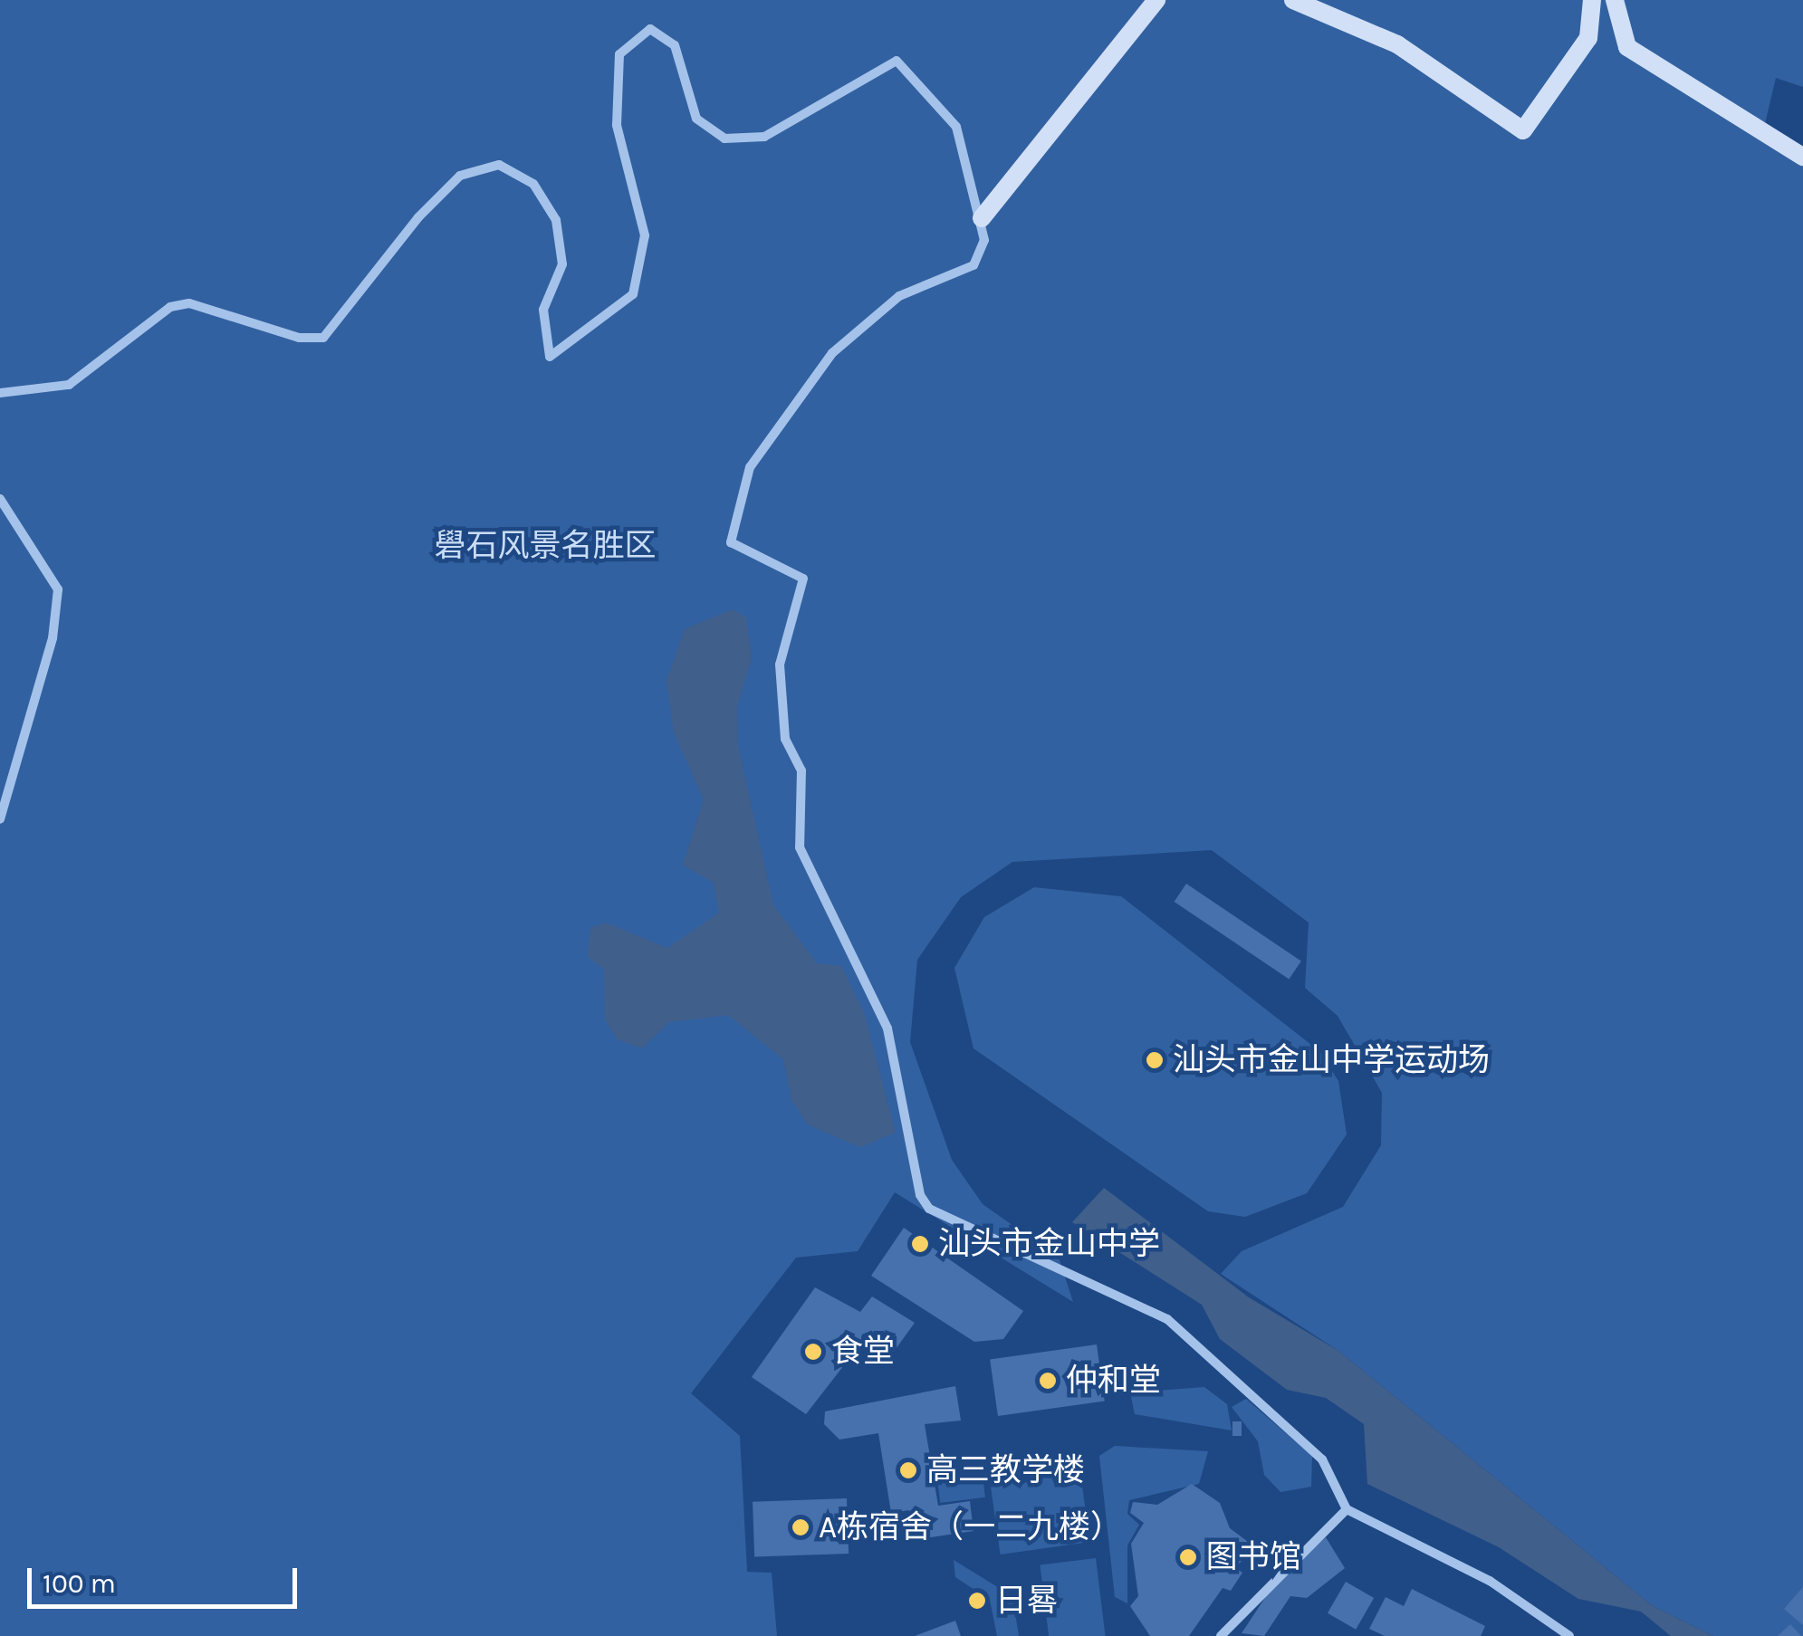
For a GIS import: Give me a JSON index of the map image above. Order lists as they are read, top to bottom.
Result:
{
  "parks": ["礐石风景名胜区"],
  "places": [
    "汕头市金山中学运动场",
    "汕头市金山中学",
    "食堂",
    "仲和堂",
    "高三教学楼",
    "A栋宿舍（一二九楼）",
    "图书馆",
    "日晷"
  ],
  "scale_bar": "100 m"
}
